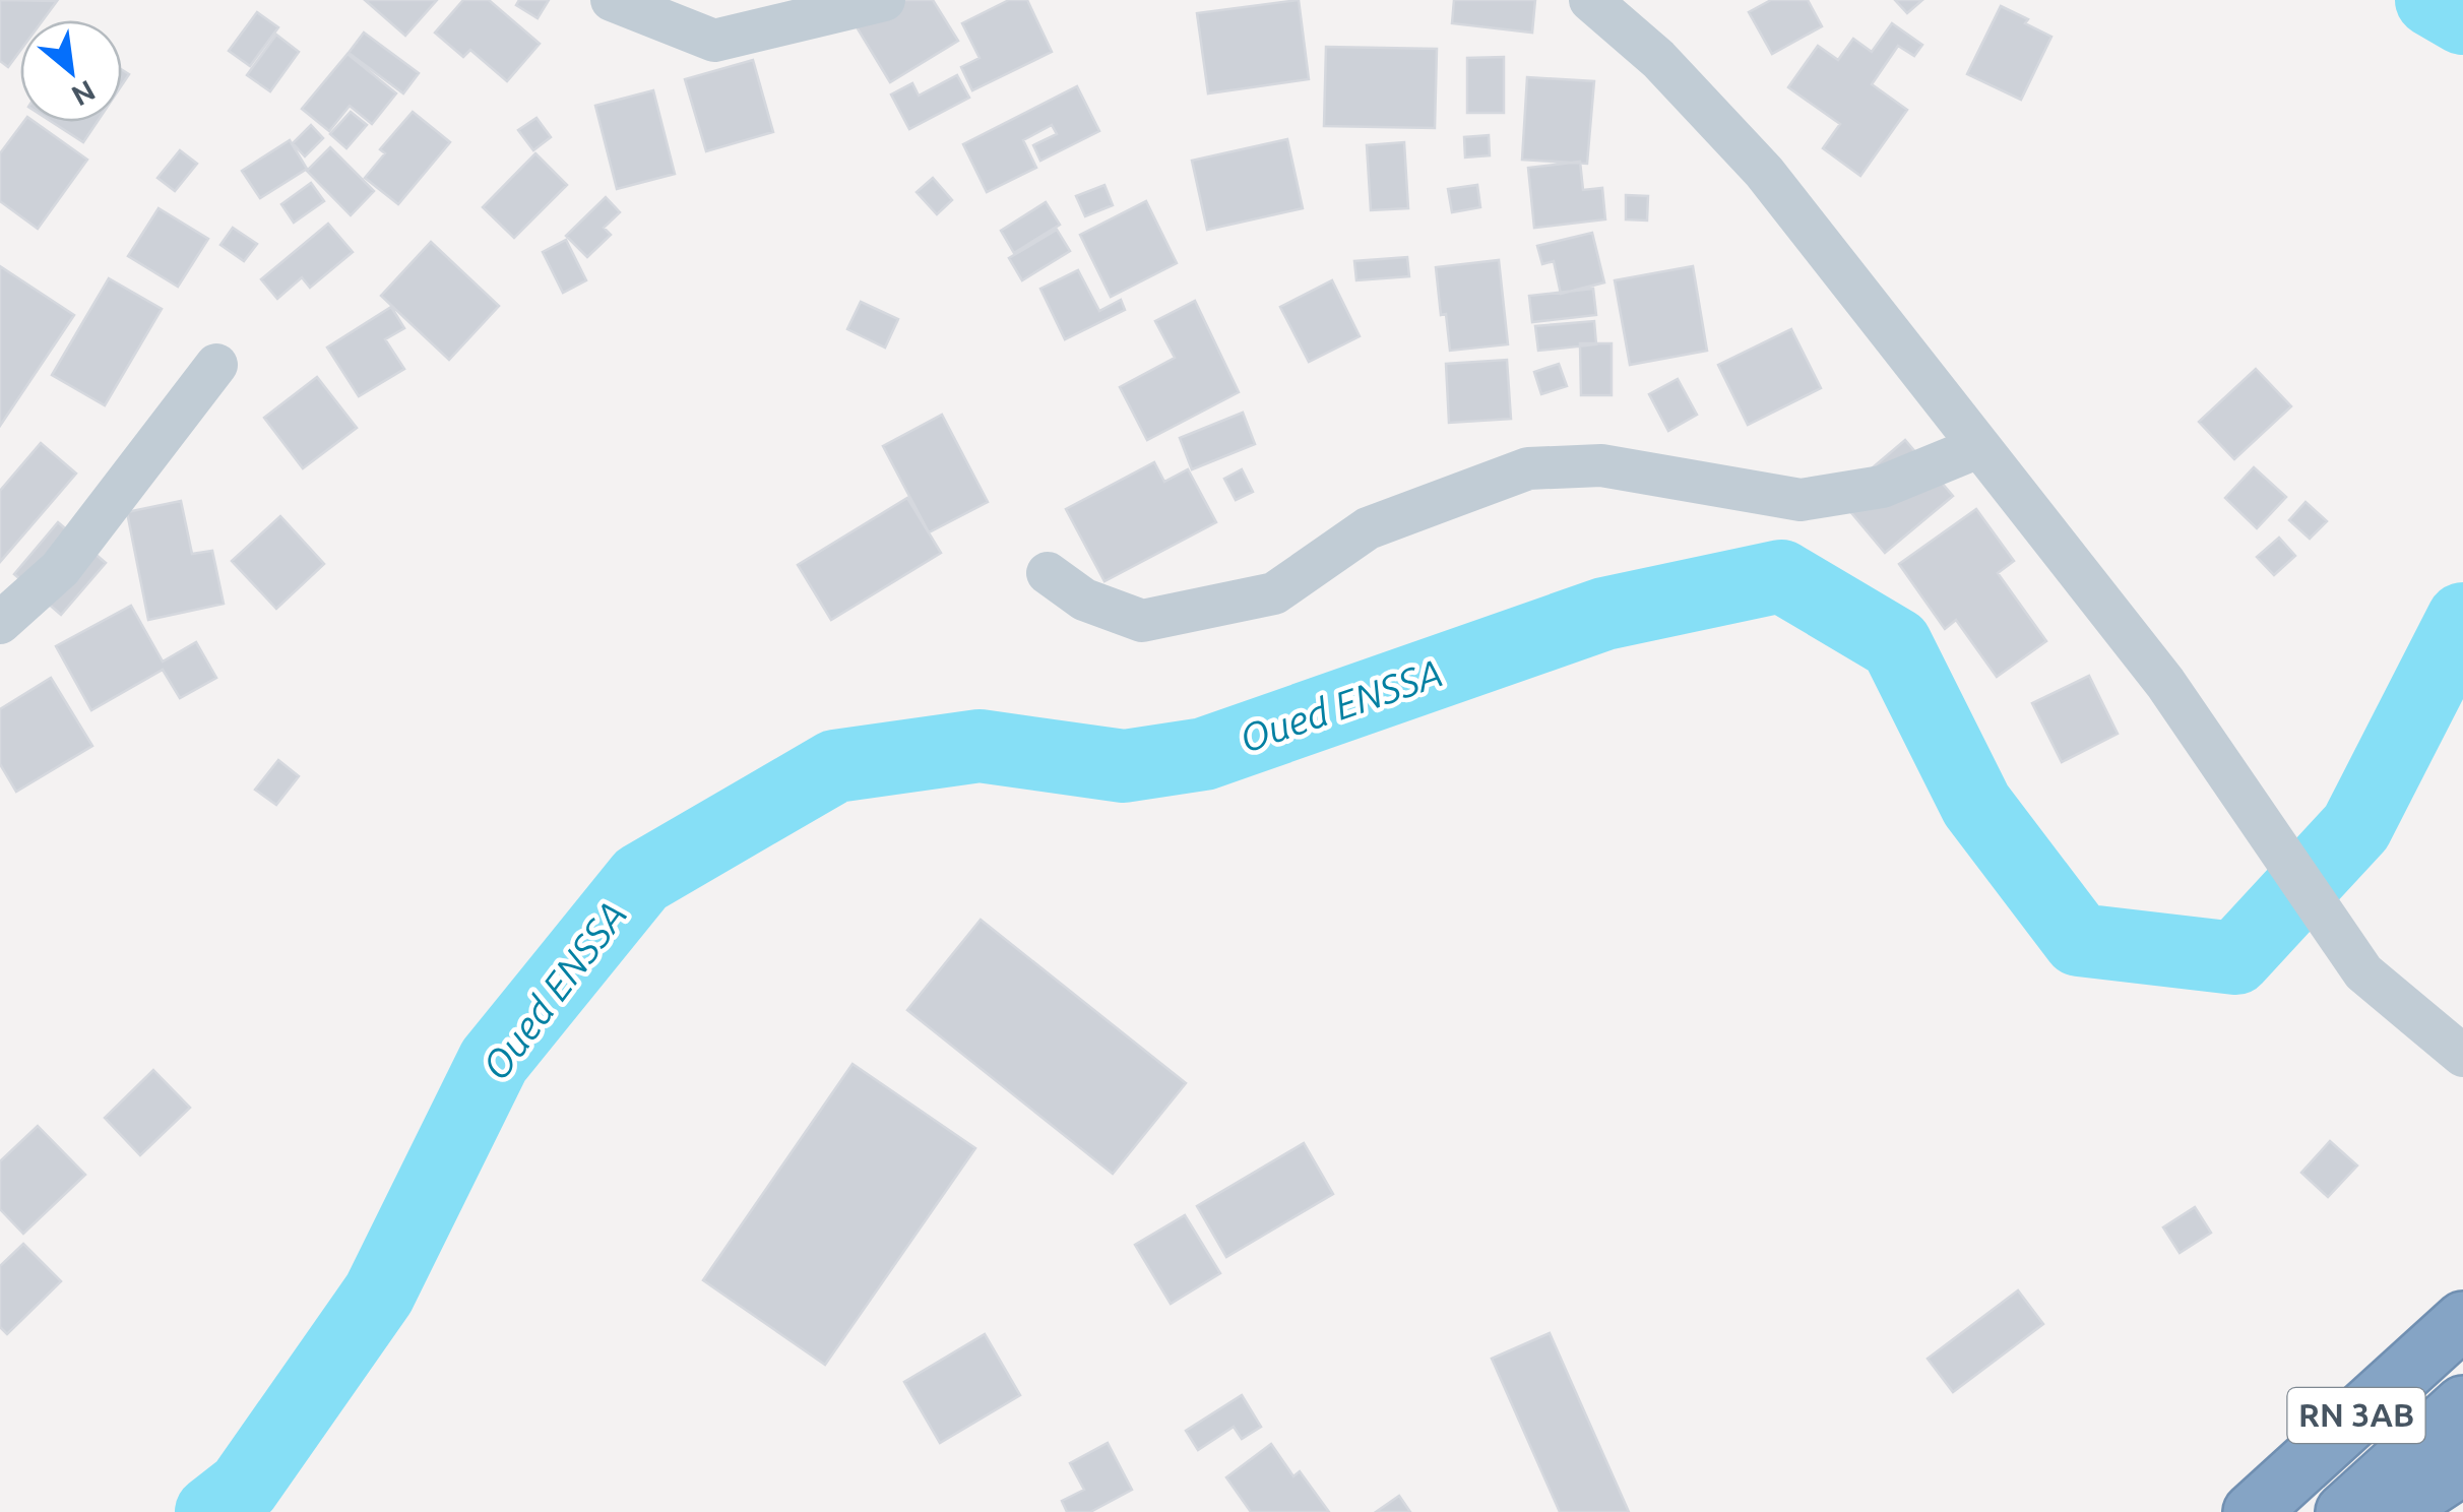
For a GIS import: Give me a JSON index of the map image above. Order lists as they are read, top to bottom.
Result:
{
  "streets": {
    "highway": ["RN 3AB"]
  },
  "water": ["Oued ENSSA"],
  "north": "bottom right"
}
